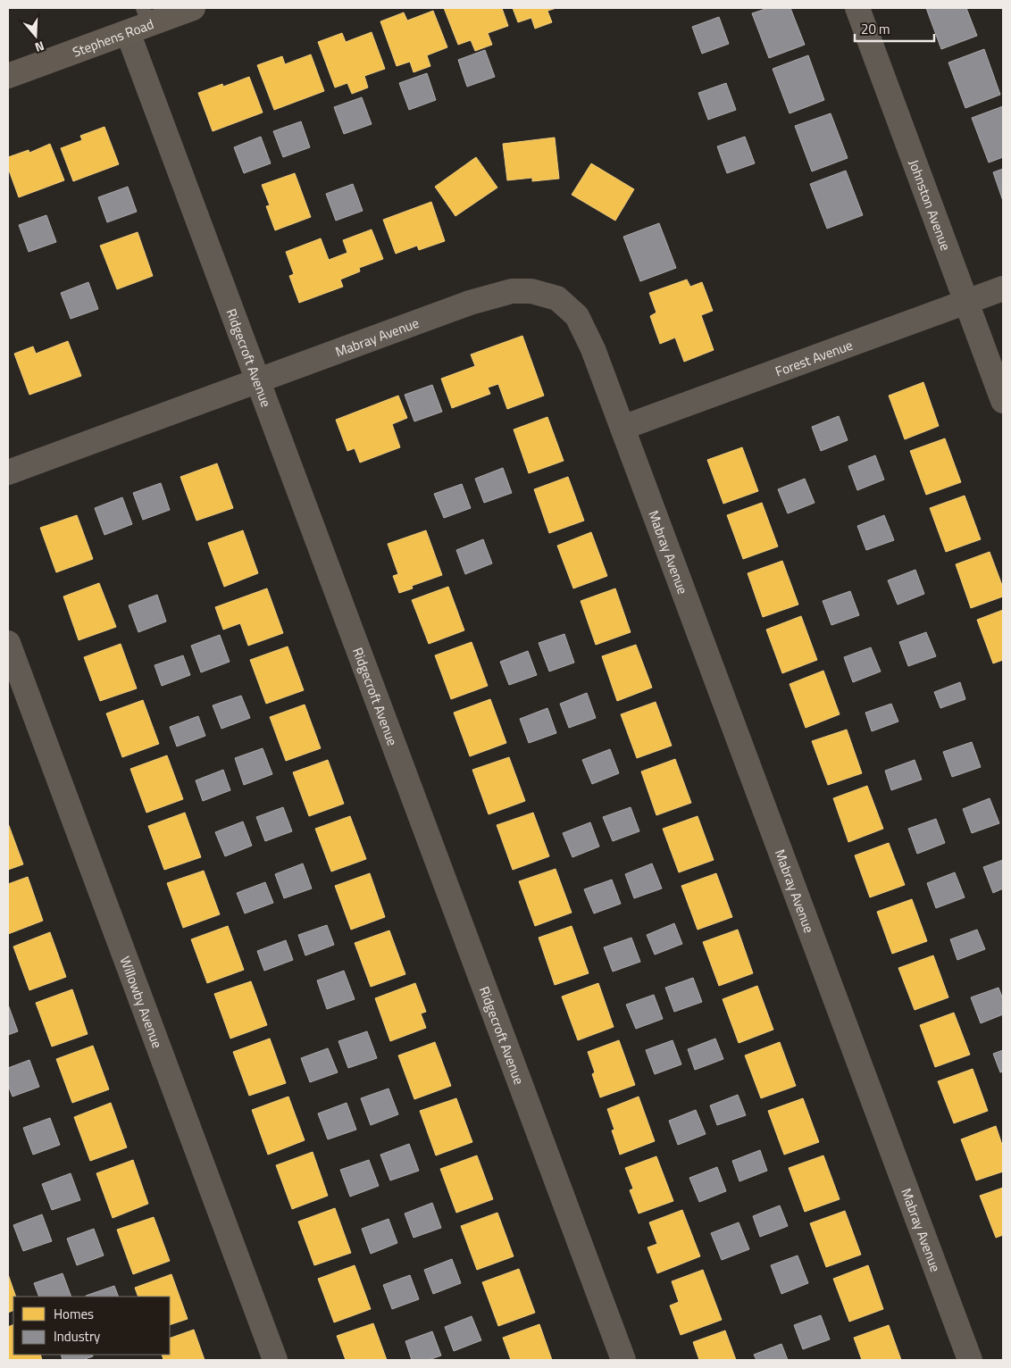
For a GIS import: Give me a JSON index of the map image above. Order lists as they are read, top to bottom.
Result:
{
  "streets": {
    "street": [
      "Stephens Road",
      "Johnston Avenue",
      "Mabray Avenue",
      "Ridgecroft Avenue",
      "Forest Avenue",
      "Willowby Avenue"
    ]
  },
  "crossings": [
    ["Stephens Road", "Ridgecroft Avenue"],
    ["Johnston Avenue", "Forest Avenue"],
    ["Mabray Avenue", "Ridgecroft Avenue"],
    ["Mabray Avenue", "Forest Avenue"]
  ],
  "legend": ["Homes", "Industry"],
  "scale_bar": "20 m",
  "north": "bottom"
}
